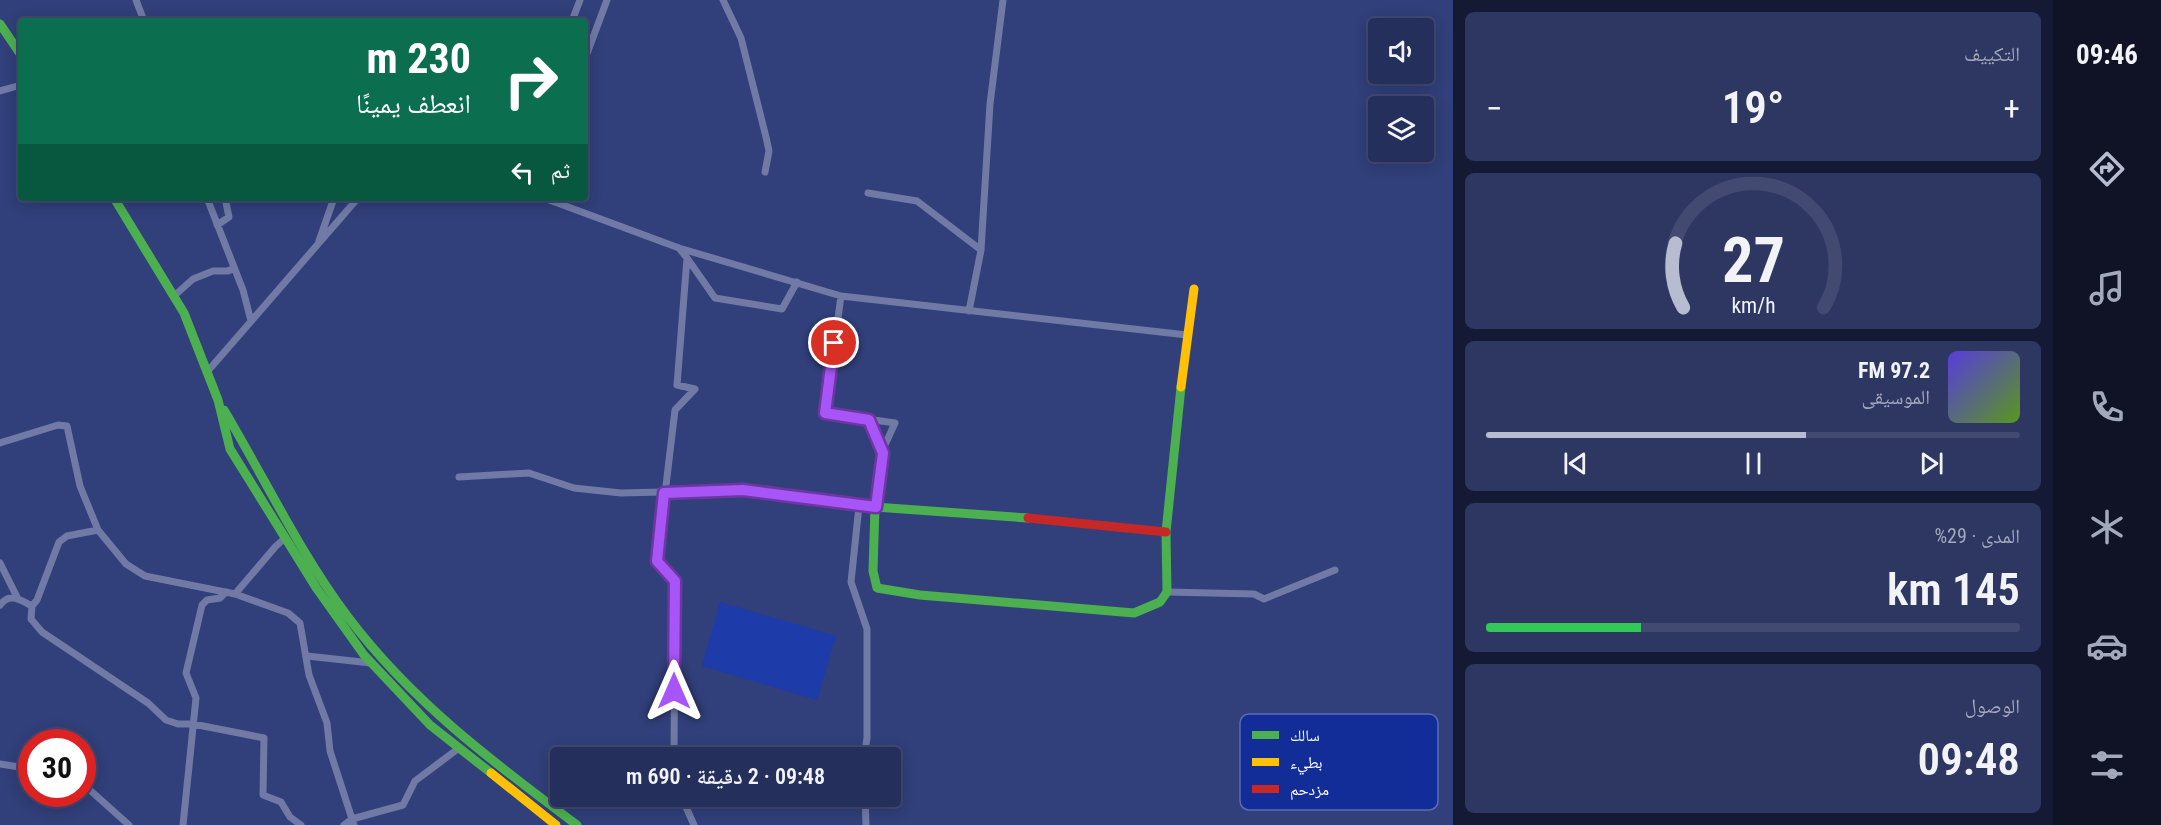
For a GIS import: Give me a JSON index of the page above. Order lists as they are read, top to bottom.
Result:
{
  "legend": ["سالك", "بطيء", "مزدحم"],
  "page": {
    "tabs": "09:46",
    "tile": [
      "التكييف",
      ["المدى · 29%", "145 km"],
      ["الوصول", "09:48"]
    ],
    "turn": ["230 m", "انعطف يمينًا"],
    "heat": ["−", "19°", "+"],
    "then": "ثم",
    "song": ["97.2 FM", "الموسيقى"],
    "limit": "30",
    "trip": "09:48 · 2 دقيقة · 690 m",
    "gauge": ["27", "km/h"]
  }
}
